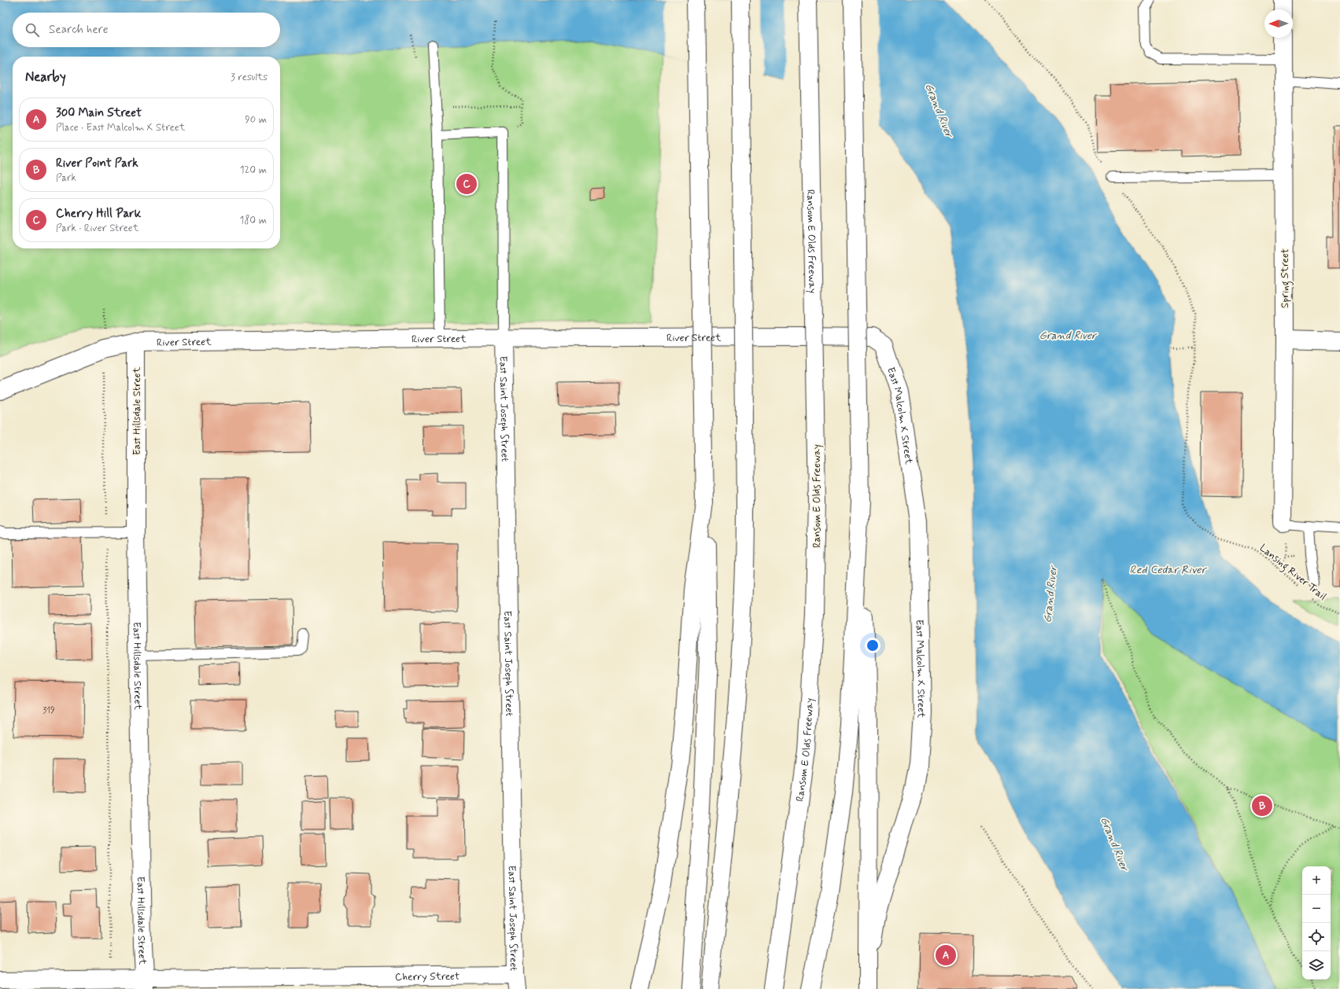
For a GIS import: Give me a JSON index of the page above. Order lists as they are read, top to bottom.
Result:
{
  "streets": {
    "main road": [
      "Ransom E Olds Freeway",
      "Spring Street",
      "River Street",
      "East Saint Joseph Street",
      "East Hillsdale Street",
      "East Malcolm X Street",
      "Cherry Street"
    ],
    "path": ["Lansing River Trail"]
  },
  "crossings": [
    ["River Street", "East Saint Joseph Street"],
    ["River Street", "East Hillsdale Street"],
    ["River Street", "East Malcolm X Street"],
    ["East Saint Joseph Street", "Cherry Street"],
    ["East Hillsdale Street", "Cherry Street"]
  ],
  "water": ["Grand River", "Red Cedar River"],
  "house_numbers": ["319"],
  "north": "left",
  "page": {
    "search": "Search here",
    "heading": ["Nearby", "3 results"],
    "list": [
      {
        "mark": "A",
        "name": "300 Main Street",
        "note": "Place · East Malcolm X Street",
        "value": "90 m"
      },
      {
        "mark": "B",
        "name": "River Point Park",
        "note": "Park",
        "value": "120 m"
      },
      {
        "mark": "C",
        "name": "Cherry Hill Park",
        "note": "Park · River Street",
        "value": "180 m"
      }
    ],
    "pins": ["C", "B", "A"],
    "map_buttons": ["+", "−"]
  }
}
